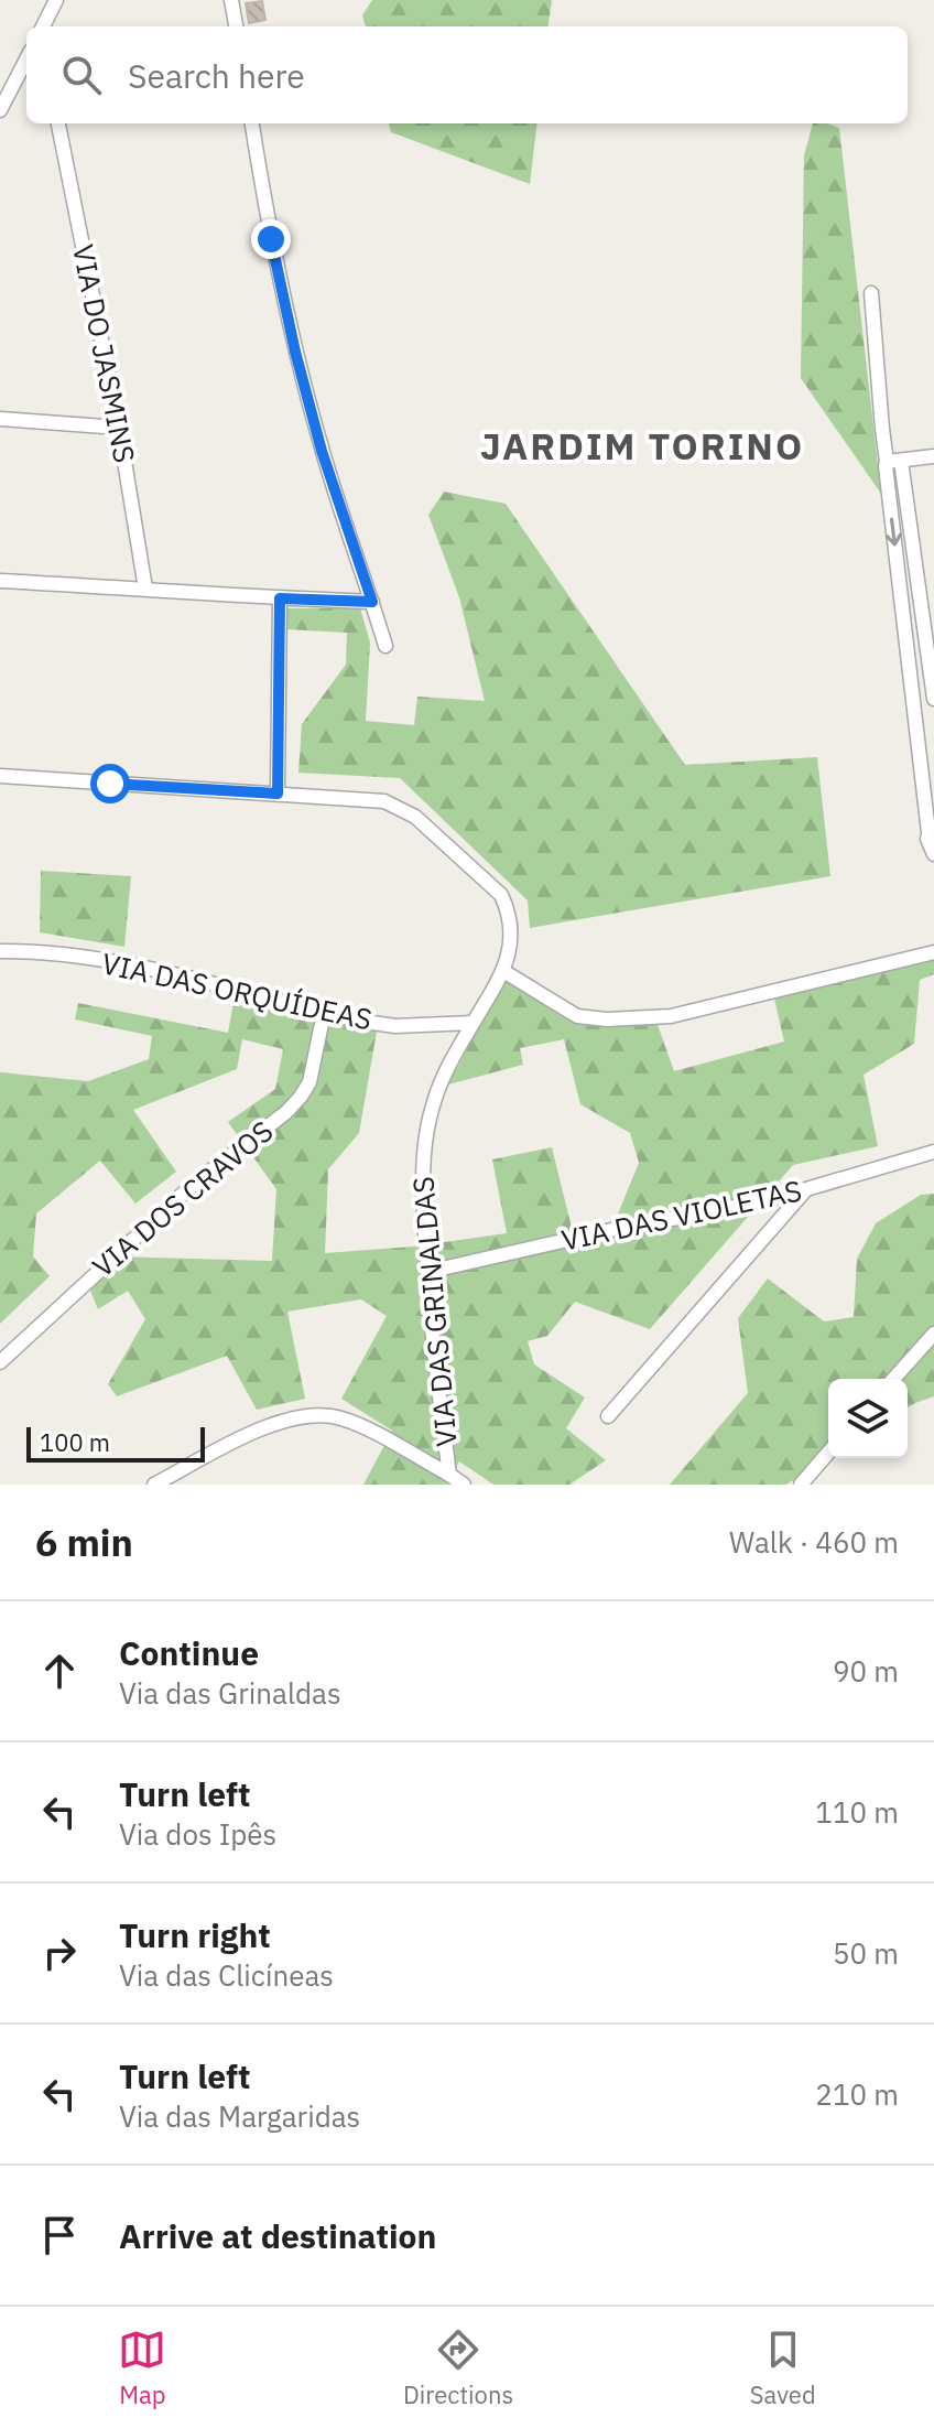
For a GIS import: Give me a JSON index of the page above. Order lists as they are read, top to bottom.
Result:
{
  "streets": {
    "street": [
      "VIA DO JASMINS",
      "VIA DAS ORQUÍDEAS",
      "VIA DOS CRAVOS",
      "VIA DAS VIOLETAS",
      "VIA DAS GRINALDAS"
    ]
  },
  "crossings": [
    ["VIA DAS ORQUÍDEAS", "VIA DOS CRAVOS"],
    ["VIA DAS ORQUÍDEAS", "VIA DAS GRINALDAS"],
    ["VIA DAS VIOLETAS", "VIA DAS GRINALDAS"]
  ],
  "districts": ["JARDIM TORINO"],
  "scale_bar": "100 m",
  "page": {
    "search": "Search here",
    "scale": "100 m",
    "heading": ["6 min", "Walk · 460 m"],
    "list": [
      ["Continue", "Via das Grinaldas", "90 m"],
      ["Turn left", "Via dos Ipês", "110 m"],
      ["Turn right", "Via das Clicíneas", "50 m"],
      ["Turn left", "Via das Margaridas", "210 m"],
      "Arrive at destination"
    ],
    "nav": ["Map", "Directions", "Saved"]
  }
}
